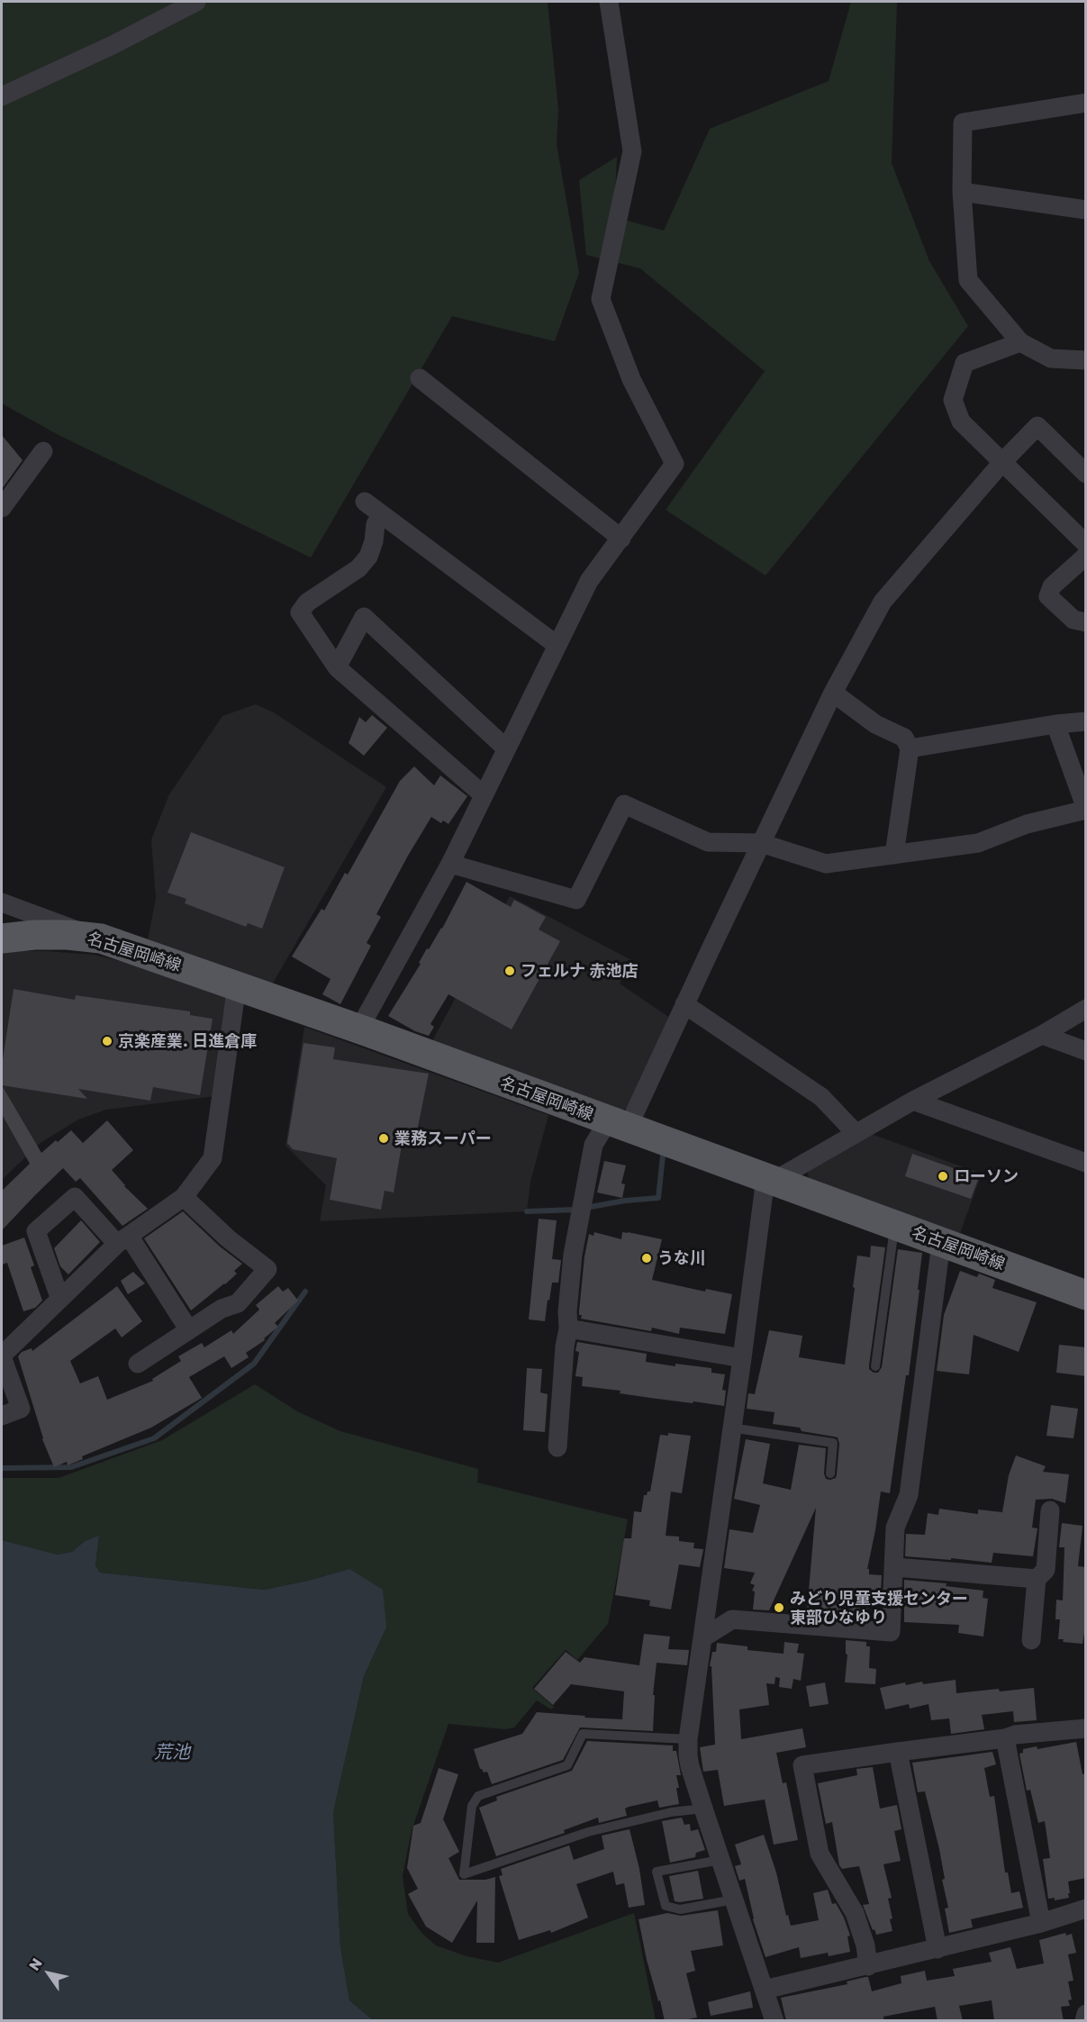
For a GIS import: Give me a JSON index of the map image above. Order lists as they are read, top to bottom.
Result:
{
  "streets": {
    "main road": ["名古屋岡崎線"]
  },
  "water": ["荒池"],
  "places": [
    "フェルナ 赤池店",
    "京楽産業. 日進倉庫",
    "業務スーパー",
    "ローソン",
    "うな川",
    "みどり児童支援センター 東部ひなゆり"
  ],
  "north": "top left"
}
